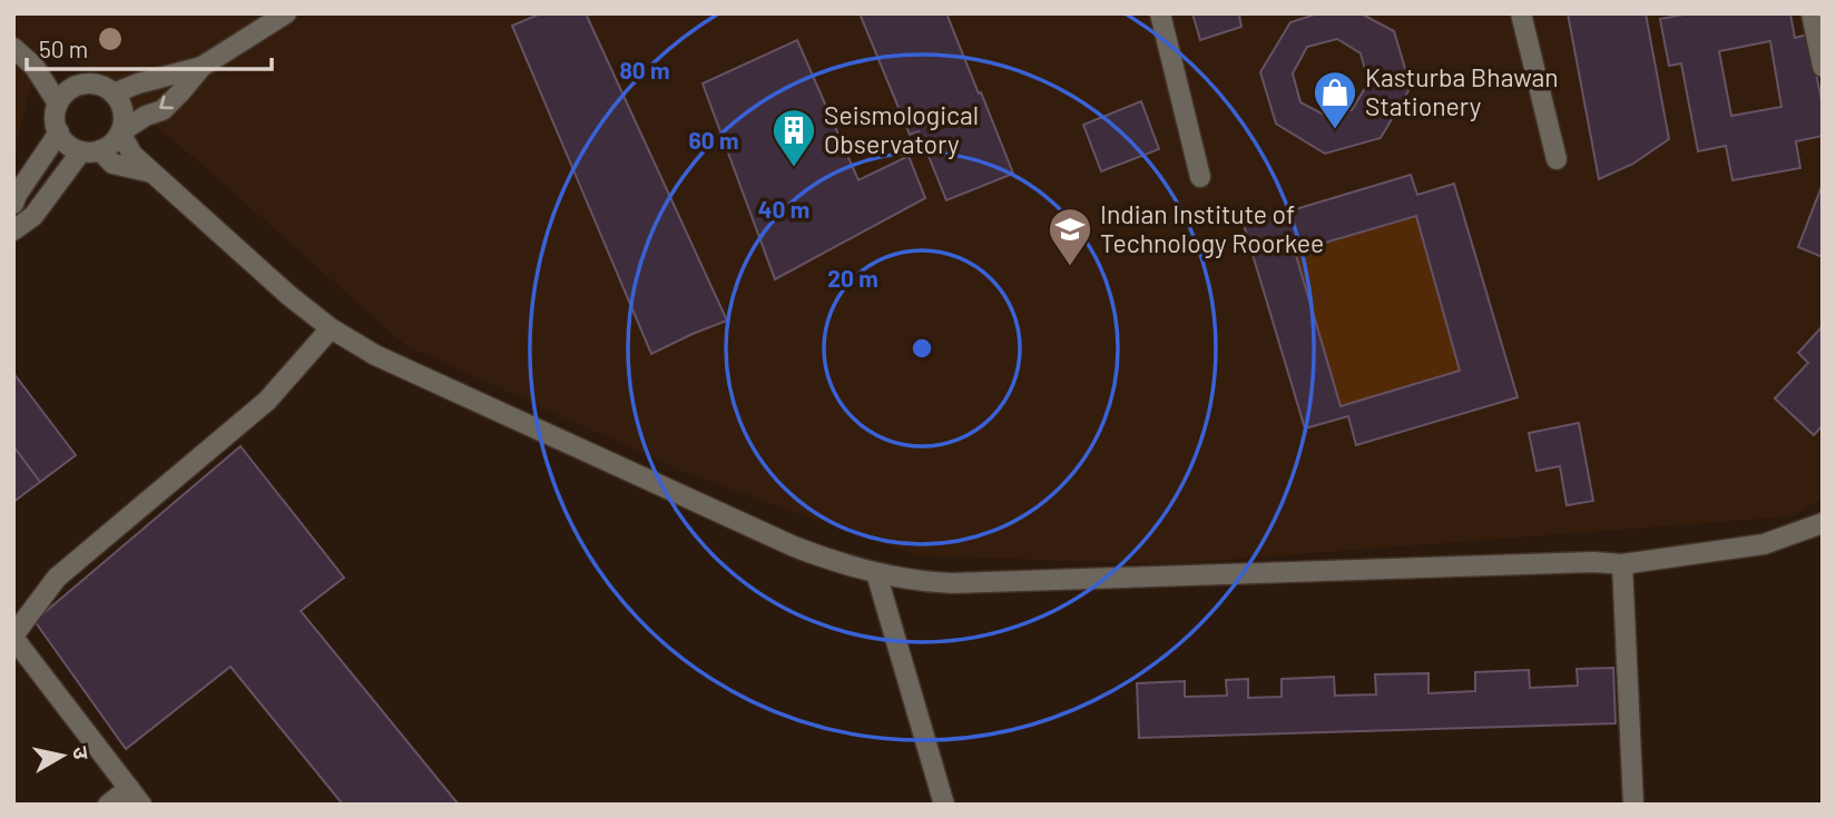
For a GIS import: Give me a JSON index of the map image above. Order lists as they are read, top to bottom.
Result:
{
  "places": {
    "shop": ["Kasturba Bhawan Stationery"],
    "building": ["Seismological Observatory"],
    "school or university": ["Indian Institute of Technology Roorkee"]
  },
  "scale_bar": "50 m",
  "north": "right",
  "rings": [
    "80 m",
    "60 m",
    "40 m",
    "20 m"
  ]
}
